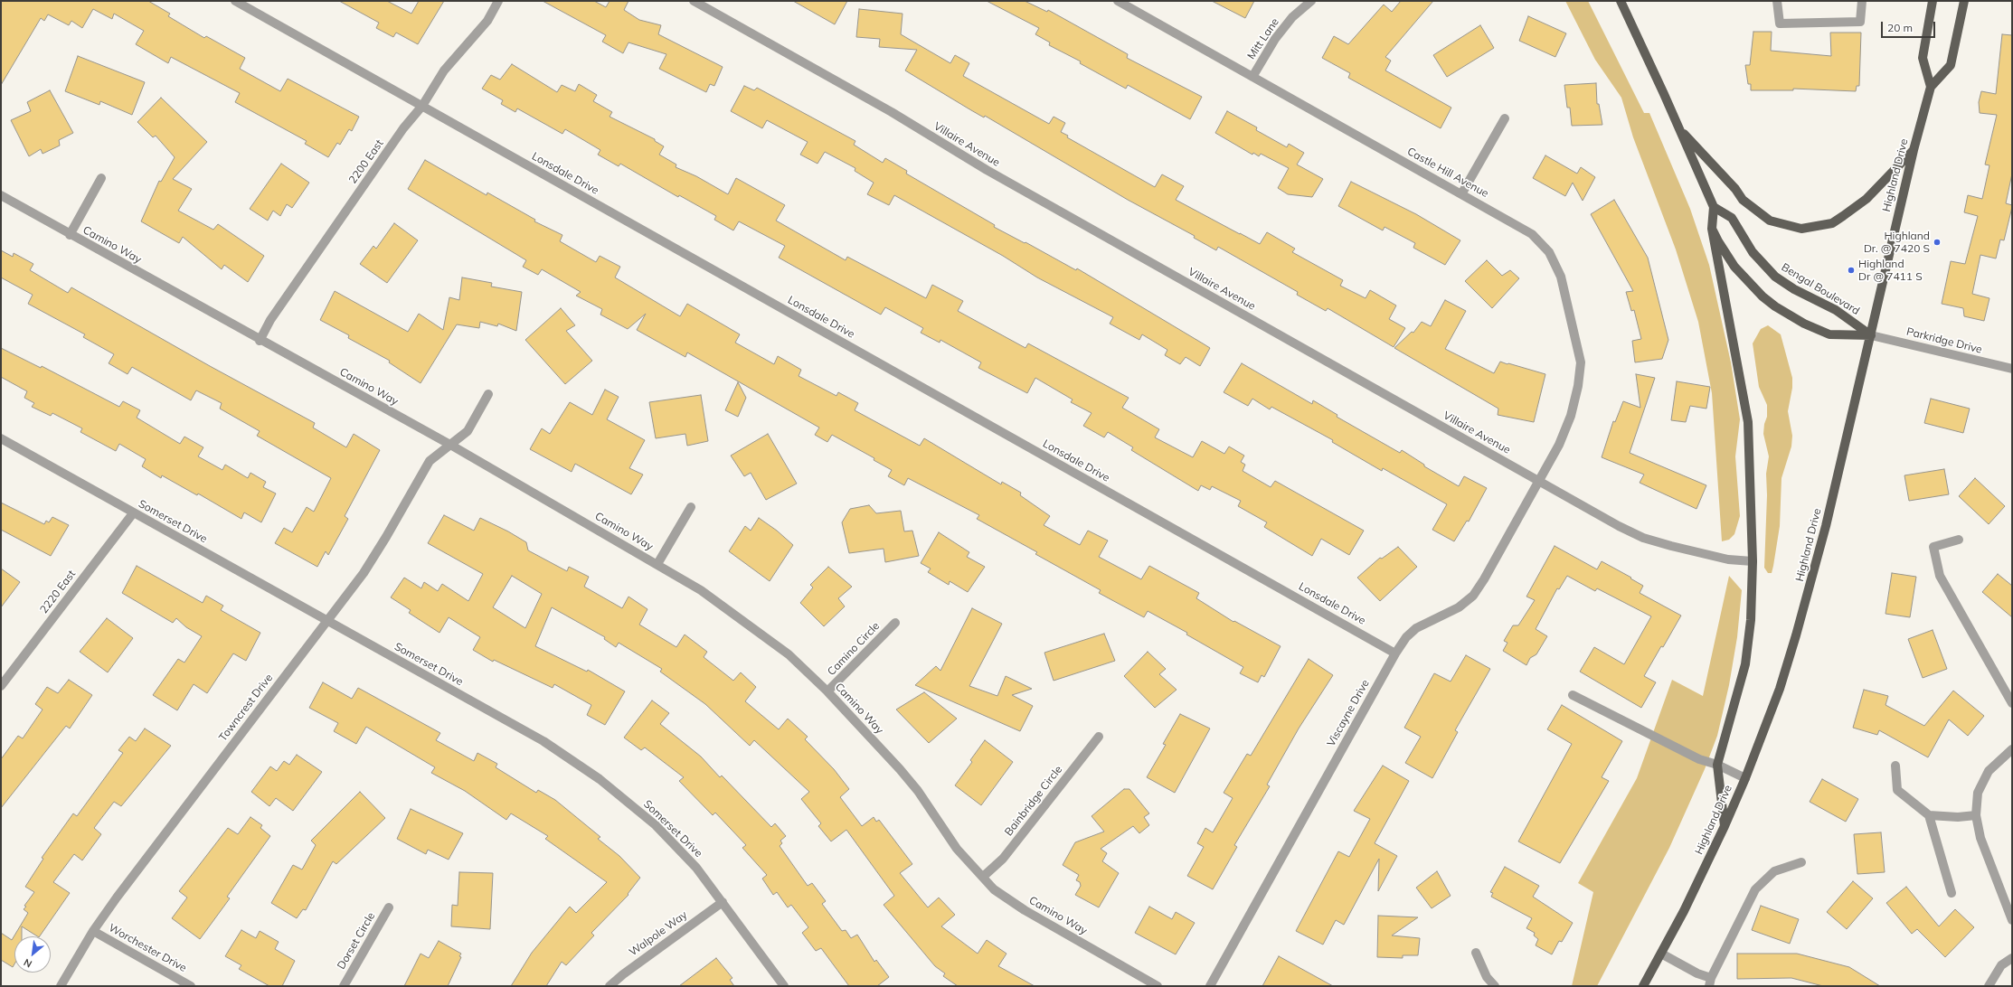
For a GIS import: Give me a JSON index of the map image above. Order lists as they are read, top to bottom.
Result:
{
  "streets": {
    "main road": ["Highland Drive", "Bengal Boulevard"],
    "street": [
      "Mitt Lane",
      "Villaire Avenue",
      "2200 East",
      "Castle Hill Avenue",
      "Lonsdale Drive",
      "Camino Way",
      "Parkridge Drive",
      "Somerset Drive",
      "2220 East",
      "Camino Circle",
      "Towncrest Drive",
      "Viscayne Drive",
      "Bainbridge Circle",
      "Walpole Way",
      "Dorset Circle",
      "Worchester Drive"
    ]
  },
  "crossings": [
    ["Mitt Lane", "Castle Hill Avenue"],
    ["Villaire Avenue", "Castle Hill Avenue"],
    ["Villaire Avenue", "Viscayne Drive"],
    ["2200 East", "Lonsdale Drive"],
    ["2200 East", "Camino Way"],
    ["Castle Hill Avenue", "Viscayne Drive"],
    ["Lonsdale Drive", "Viscayne Drive"],
    ["Highland Drive", "Bengal Boulevard"],
    ["Highland Drive", "Parkridge Drive"],
    ["Camino Way", "Camino Circle"],
    ["Camino Way", "Towncrest Drive"],
    ["Camino Way", "Bainbridge Circle"],
    ["Bengal Boulevard", "Parkridge Drive"],
    ["Somerset Drive", "2220 East"],
    ["Somerset Drive", "Towncrest Drive"],
    ["Somerset Drive", "Walpole Way"],
    ["Towncrest Drive", "Worchester Drive"]
  ],
  "places": ["Highland Dr. @ 7420 S", "Highland Dr @ 7411 S"],
  "scale_bar": "20 m",
  "north": "bottom left"
}
